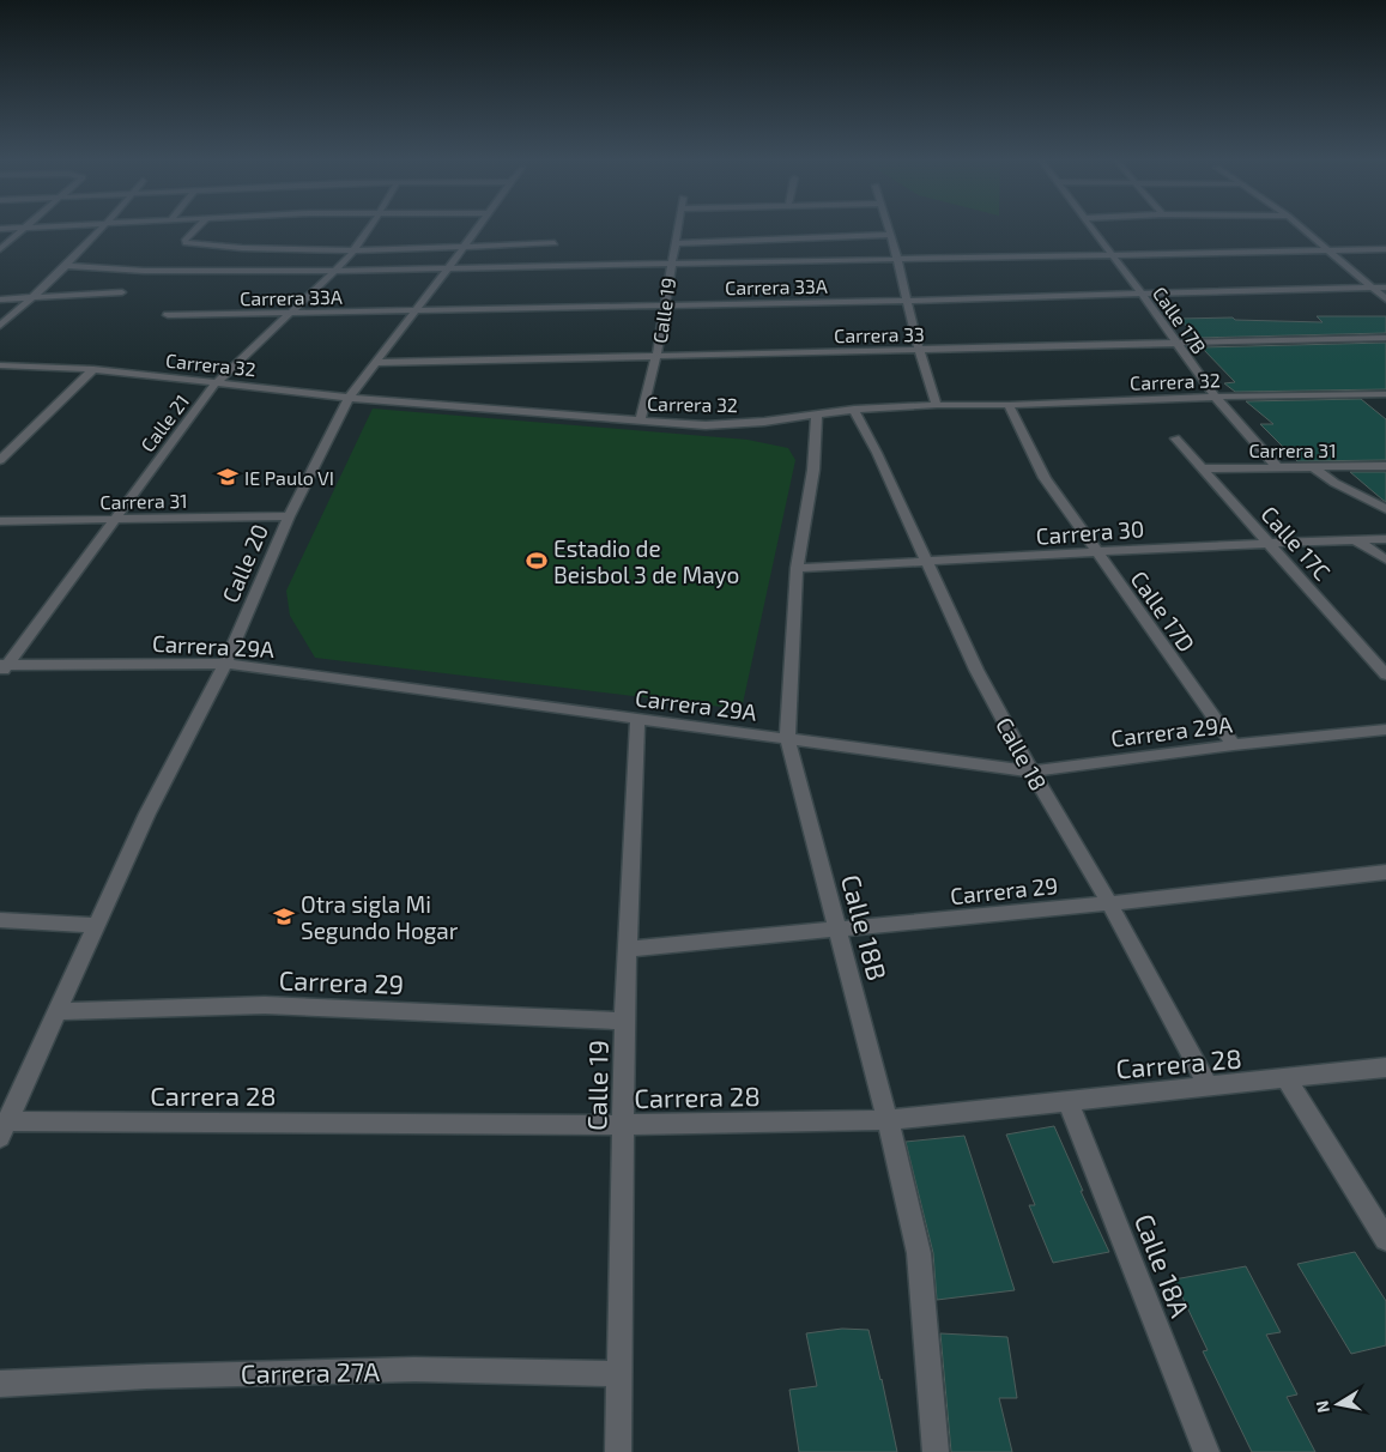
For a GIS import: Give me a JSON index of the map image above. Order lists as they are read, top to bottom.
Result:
{
  "streets": {
    "street": [
      "Carrera 33A",
      "Calle 19",
      "Calle 17B",
      "Carrera 33",
      "Carrera 32",
      "Calle 21",
      "Carrera 31",
      "Carrera 30",
      "Calle 17C",
      "Calle 20",
      "Calle 17D",
      "Carrera 29A",
      "Calle 18",
      "Carrera 29",
      "Calle 18B",
      "Carrera 28",
      "Calle 18A",
      "Carrera 27A"
    ]
  },
  "crossings": [
    ["Carrera 33A", "Calle 19"],
    ["Carrera 33A", "Calle 17B"],
    ["Carrera 33A", "Calle 21"],
    ["Carrera 33A", "Calle 20"],
    ["Calle 19", "Carrera 33"],
    ["Calle 19", "Carrera 32"],
    ["Calle 19", "Carrera 29A"],
    ["Calle 19", "Carrera 29"],
    ["Calle 19", "Carrera 28"],
    ["Calle 19", "Carrera 27A"],
    ["Calle 17B", "Carrera 33"],
    ["Calle 17B", "Carrera 32"],
    ["Calle 17B", "Carrera 31"],
    ["Carrera 33", "Calle 20"],
    ["Carrera 32", "Calle 21"],
    ["Carrera 32", "Calle 20"],
    ["Carrera 32", "Calle 17D"],
    ["Carrera 32", "Calle 18"],
    ["Carrera 32", "Calle 18B"],
    ["Calle 21", "Carrera 31"],
    ["Calle 21", "Carrera 29A"],
    ["Carrera 31", "Calle 17C"],
    ["Carrera 31", "Calle 20"],
    ["Carrera 30", "Calle 17C"],
    ["Carrera 30", "Calle 17D"],
    ["Carrera 30", "Calle 18"],
    ["Carrera 30", "Calle 18B"],
    ["Calle 20", "Carrera 29A"],
    ["Calle 20", "Carrera 29"],
    ["Calle 20", "Carrera 28"],
    ["Calle 17D", "Carrera 29A"],
    ["Carrera 29A", "Calle 18"],
    ["Carrera 29A", "Calle 18B"],
    ["Calle 18", "Carrera 29"],
    ["Calle 18", "Carrera 28"],
    ["Carrera 29", "Calle 18B"],
    ["Calle 18B", "Carrera 28"],
    ["Carrera 28", "Calle 18A"]
  ],
  "places": {
    "school or university": ["IE Paulo VI", "Otra sigla Mi Segundo Hogar"],
    "sports": ["Estadio de Beisbol 3 de Mayo"]
  },
  "north": "left"
}
